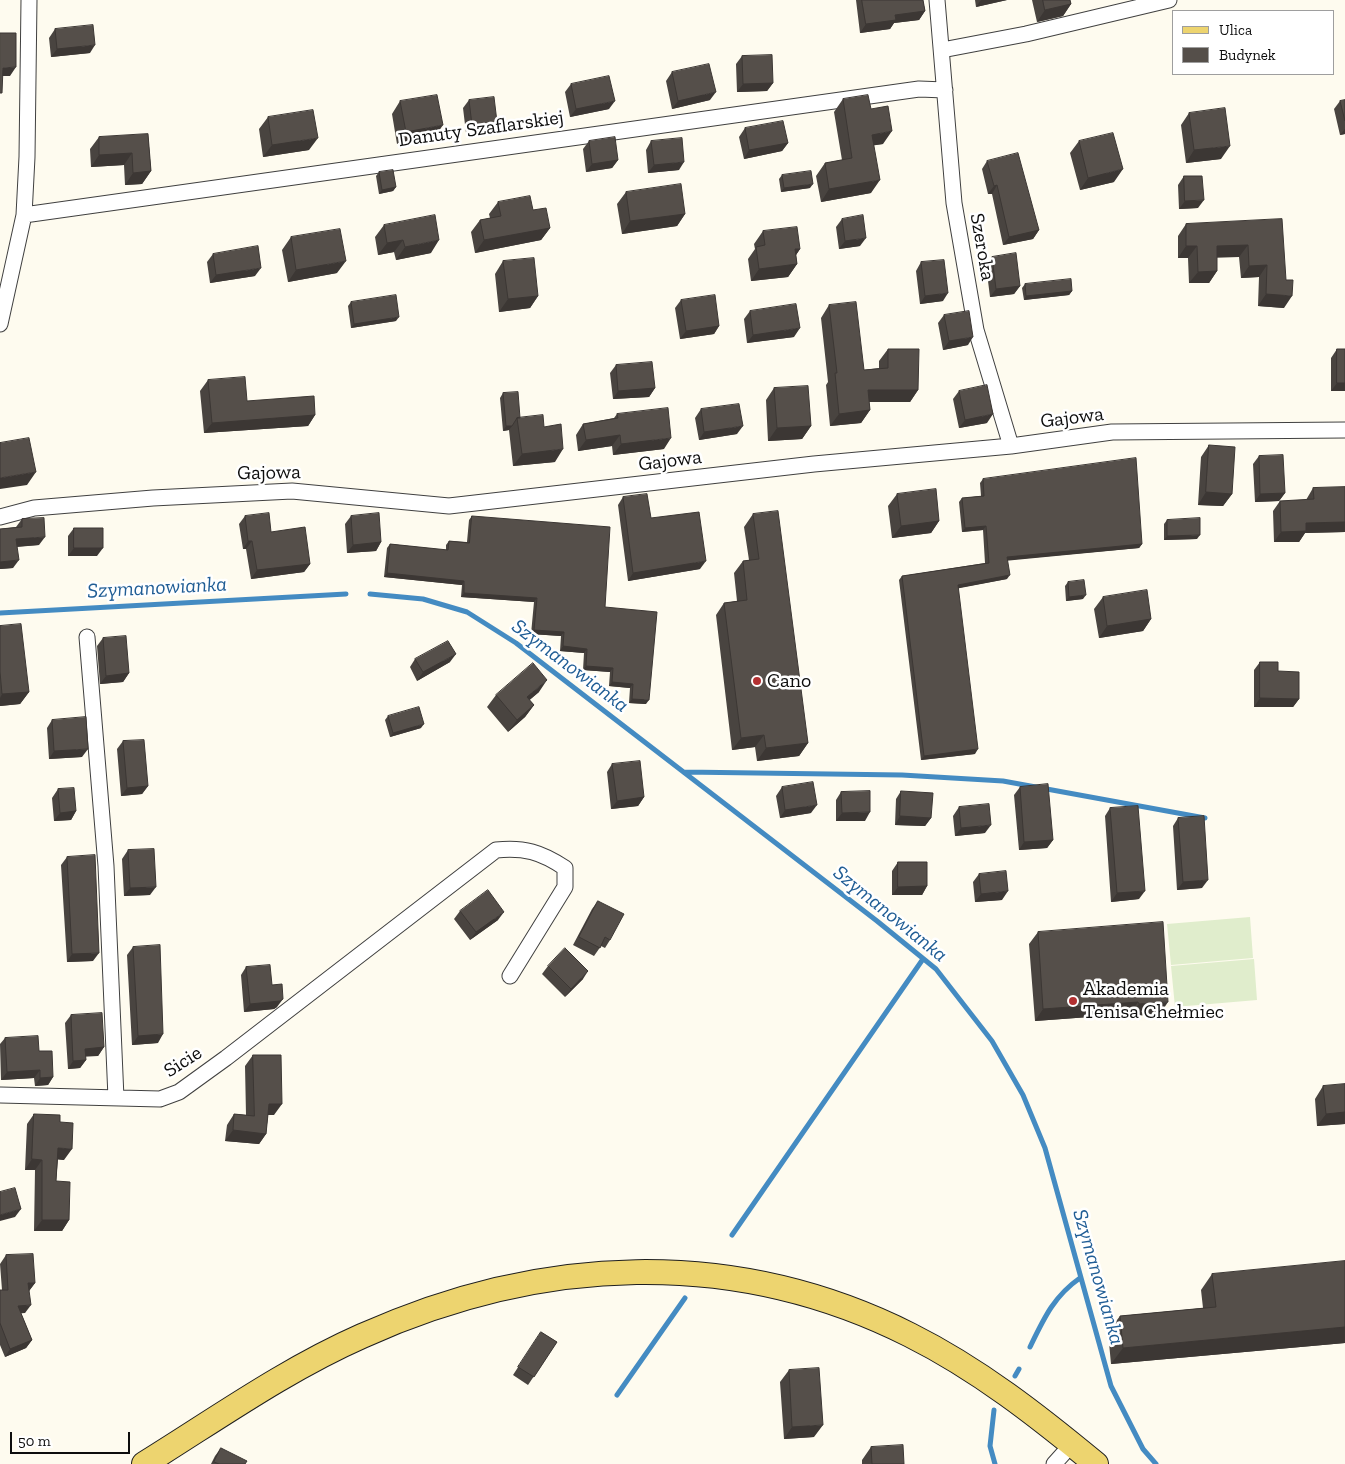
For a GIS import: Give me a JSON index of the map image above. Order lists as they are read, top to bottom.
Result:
{
  "streets": {
    "street": [
      "Danuty Szaflarskiej",
      "Szeroka",
      "Gajowa",
      "Sicie"
    ]
  },
  "crossings": [
    ["Danuty Szaflarskiej", "Szeroka"],
    ["Szeroka", "Gajowa"]
  ],
  "water": ["Szymanowianka"],
  "places": ["Cano", "Akademia Tenisa Chełmiec"],
  "legend": ["Ulica", "Budynek"],
  "scale_bar": "50 m"
}
